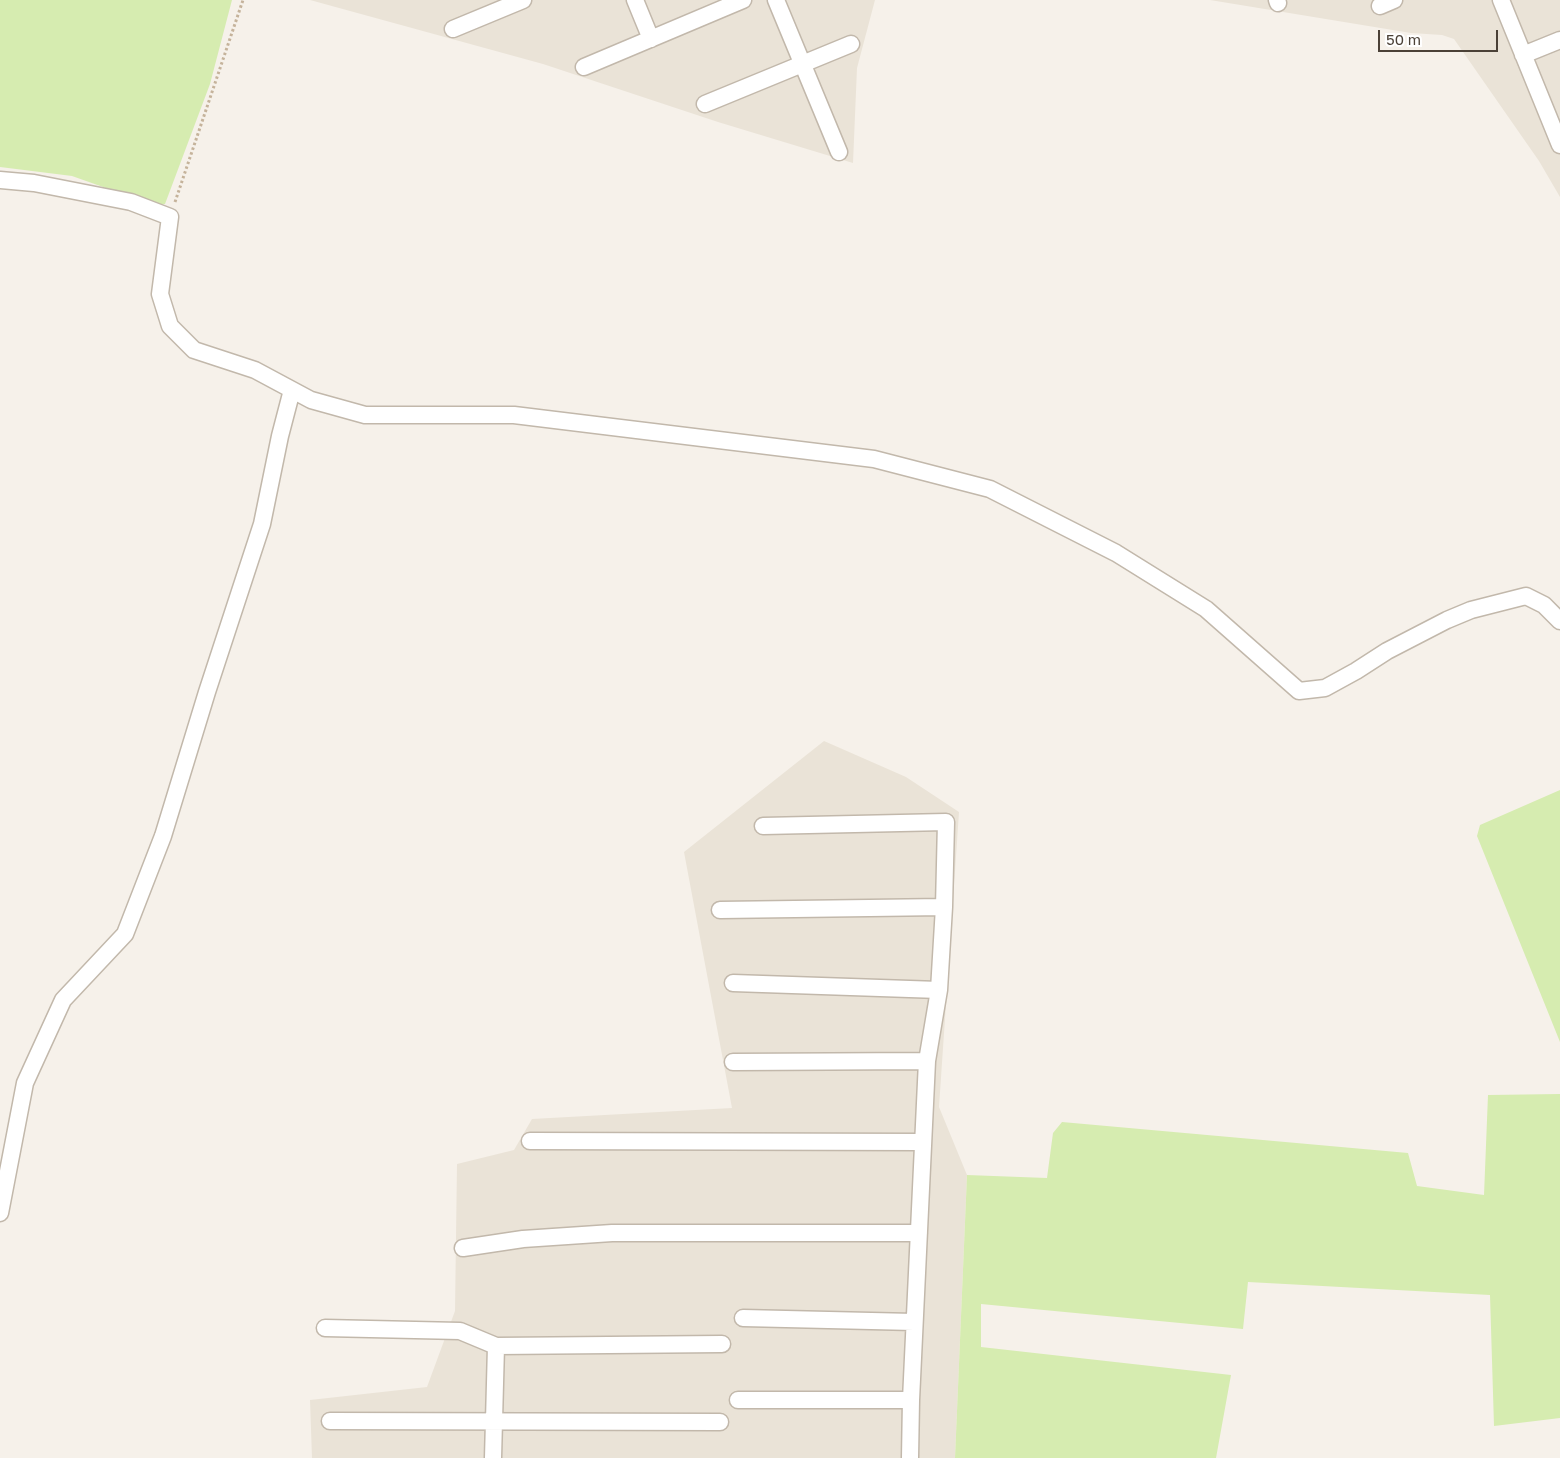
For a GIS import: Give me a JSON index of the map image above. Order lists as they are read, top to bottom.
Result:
{
  "scale_bar": "50 m"
}
